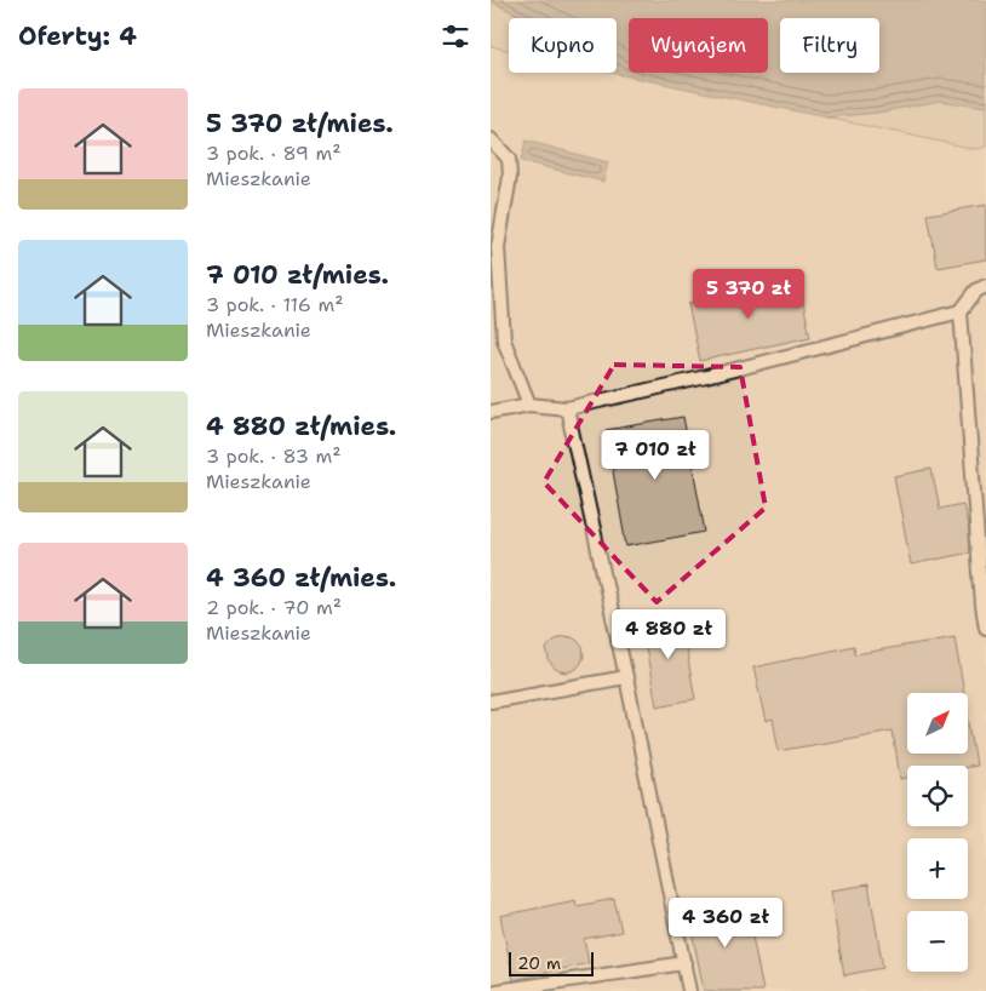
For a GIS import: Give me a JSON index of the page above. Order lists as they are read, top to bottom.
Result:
{
  "scale_bar": "20 m",
  "north": "top right",
  "page": {
    "heading": "Oferty: 4",
    "chip": ["Kupno", "Wynajem", "Filtry"],
    "list": [
      {
        "name": "5 370 zł/mies.",
        "note": "3 pok. · 89 m² · Mieszkanie"
      },
      {
        "name": "7 010 zł/mies.",
        "note": "3 pok. · 116 m² · Mieszkanie"
      },
      {
        "name": "4 880 zł/mies.",
        "note": "3 pok. · 83 m² · Mieszkanie"
      },
      {
        "name": "4 360 zł/mies.",
        "note": "2 pok. · 70 m² · Mieszkanie"
      }
    ],
    "price": [
      "5 370 zł",
      "7 010 zł",
      "4 880 zł",
      "4 360 zł"
    ],
    "map_buttons": ["+", "−"],
    "scale": "20 m"
  }
}
